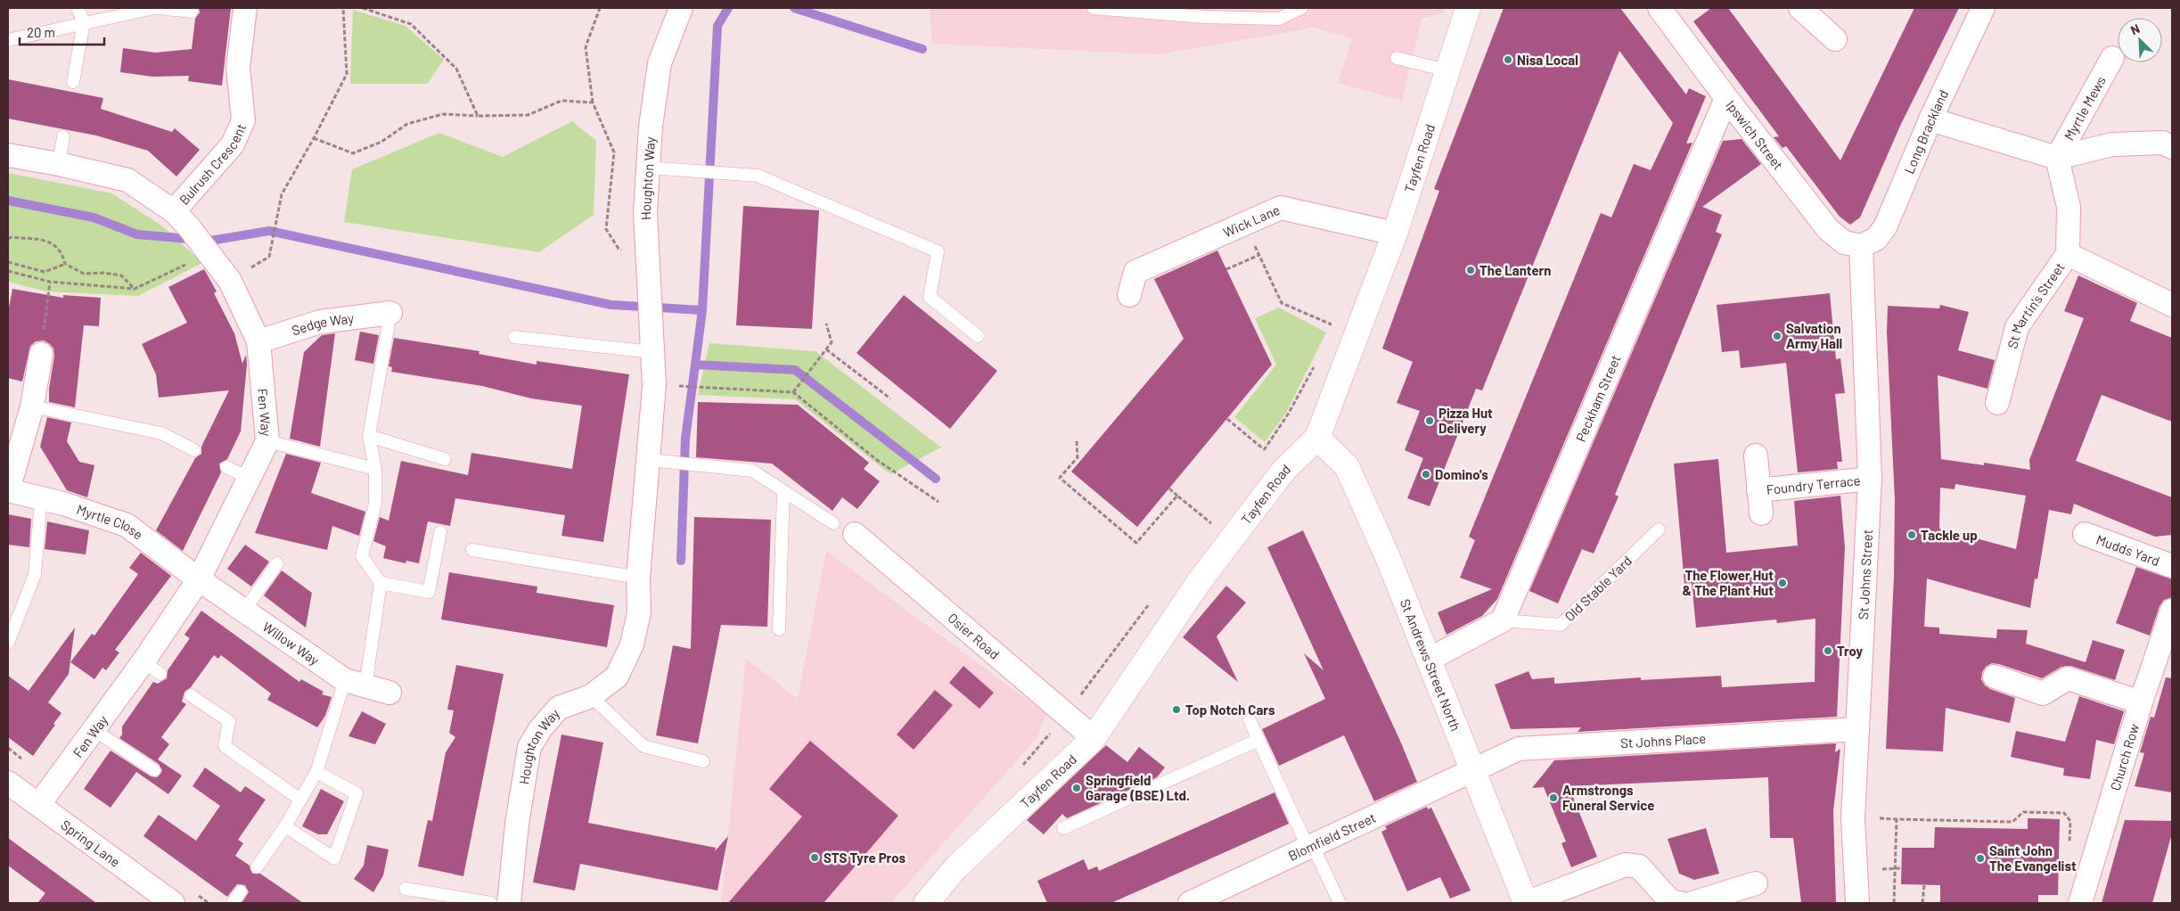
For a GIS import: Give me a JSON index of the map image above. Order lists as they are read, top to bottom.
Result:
{
  "streets": {
    "main road": ["Tayfen Road", "St Andrews Street North"],
    "street": [
      "Myrtle Mews",
      "Long Brackland",
      "Ipswich Street",
      "Bulrush Crescent",
      "Houghton Way",
      "Wick Lane",
      "St Martin's Street",
      "Sedge Way",
      "Peckham Street",
      "Fen Way",
      "Foundry Terrace",
      "Myrtle Close",
      "Mudds Yard",
      "St Johns Street",
      "Osier Road",
      "Willow Way",
      "St Johns Place",
      "Church Row",
      "Blomfield Street",
      "Spring Lane"
    ],
    "lane": ["Old Stable Yard"]
  },
  "crossings": [
    ["Myrtle Mews", "St Martin's Street"],
    ["Long Brackland", "Ipswich Street"],
    ["Long Brackland", "St Johns Street"],
    ["Ipswich Street", "Peckham Street"],
    ["Ipswich Street", "St Johns Street"],
    ["Tayfen Road", "Wick Lane"],
    ["Tayfen Road", "Osier Road"],
    ["Tayfen Road", "St Andrews Street North"],
    ["Bulrush Crescent", "Fen Way"],
    ["Sedge Way", "Fen Way"],
    ["Peckham Street", "Old Stable Yard"],
    ["Fen Way", "Myrtle Close"],
    ["Fen Way", "Willow Way"],
    ["Fen Way", "Spring Lane"],
    ["Foundry Terrace", "St Johns Street"],
    ["Myrtle Close", "Willow Way"],
    ["St Johns Street", "St Johns Place"],
    ["St Andrews Street North", "St Johns Place"],
    ["St Andrews Street North", "Blomfield Street"],
    ["St Johns Place", "Blomfield Street"]
  ],
  "places": [
    "Nisa Local",
    "The Lantern",
    "Salvation Army Hall",
    "Pizza Hut Delivery",
    "Domino's",
    "Tackle up",
    "The Flower Hut & The Plant Hut",
    "Troy",
    "Top Notch Cars",
    "Springfield Garage (BSE) Ltd.",
    "Armstrongs Funeral Service",
    "STS Tyre Pros",
    "Saint John The Evangelist"
  ],
  "scale_bar": "20 m",
  "north": "top left"
}
